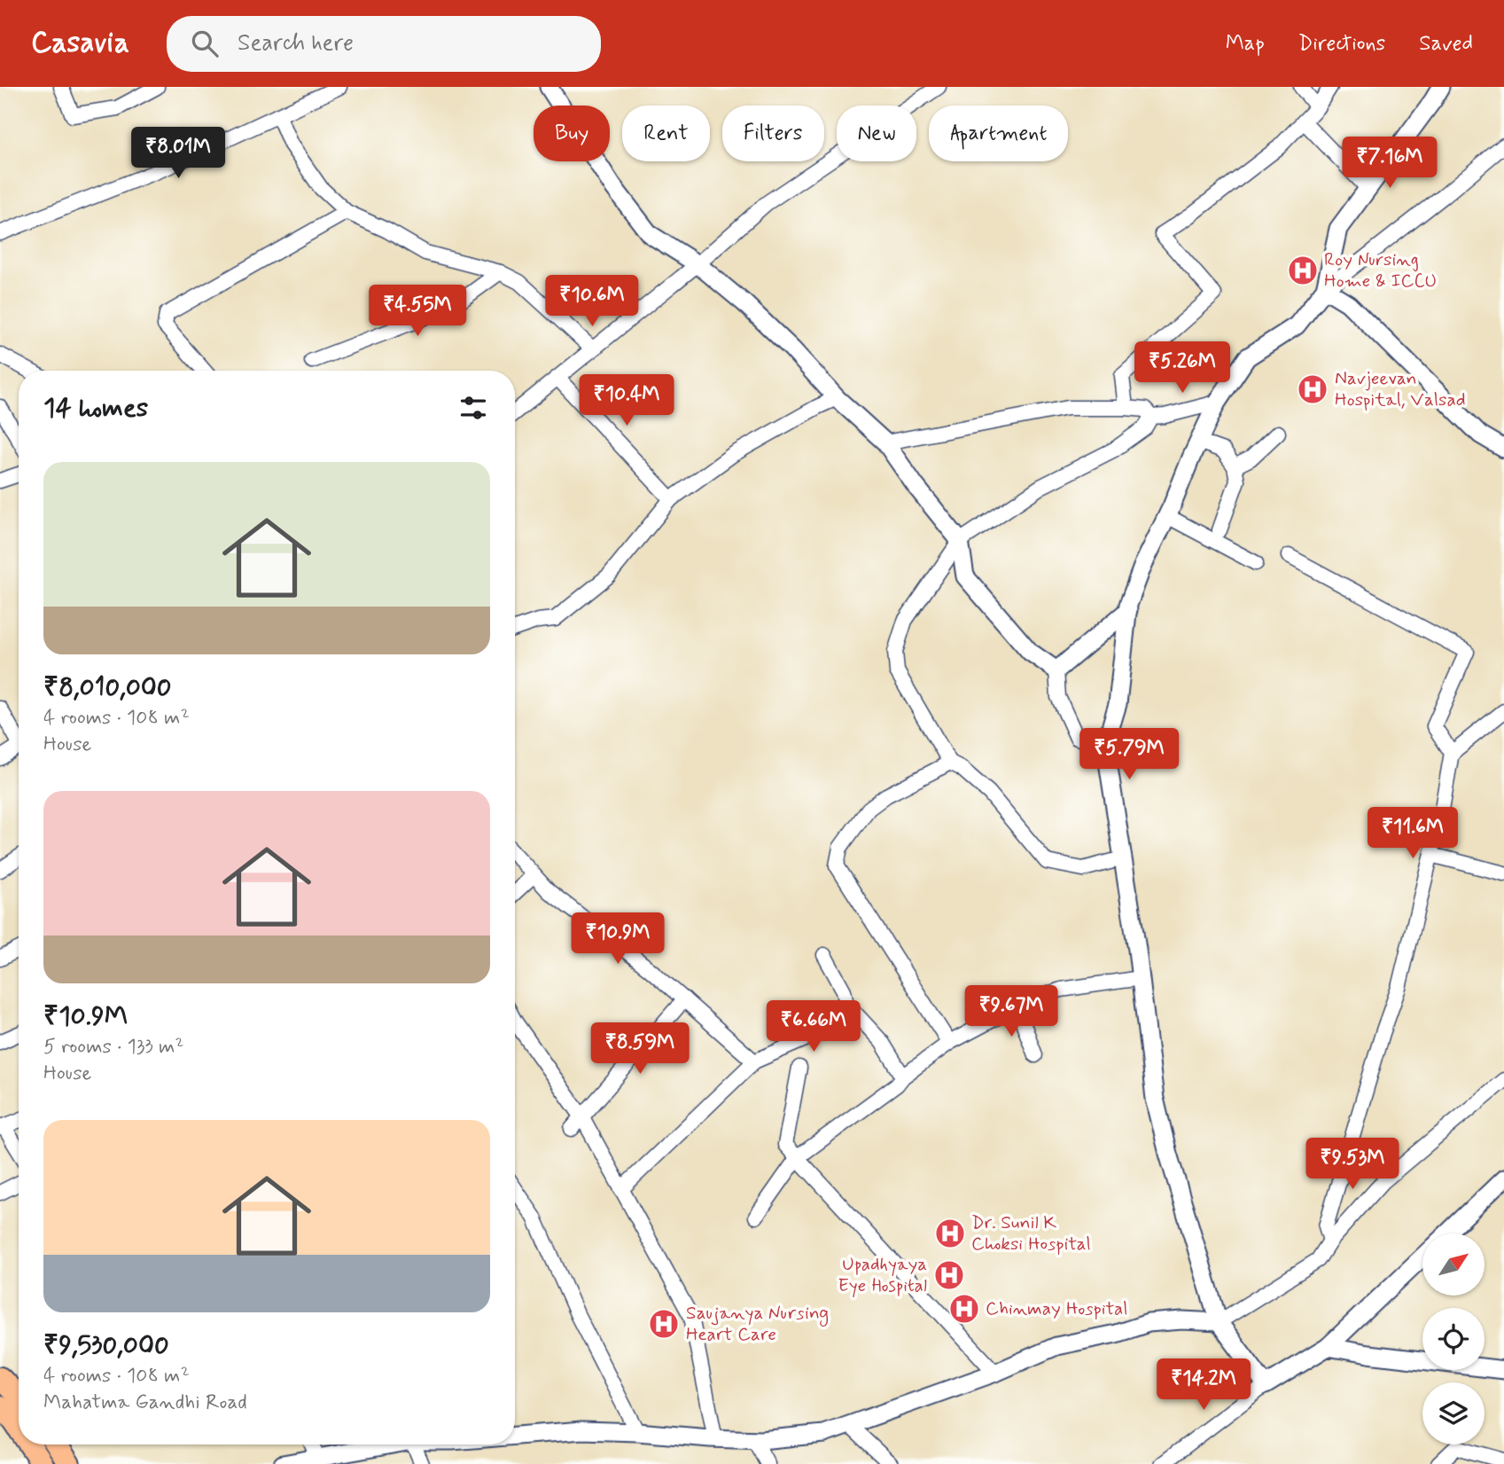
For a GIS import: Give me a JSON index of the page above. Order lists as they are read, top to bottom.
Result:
{
  "places": {
    "hospital": [
      "Roy Nursing Home & ICCU",
      "Navjeevan Hospital, Valsad",
      "Dr. Sunil K Choksi Hospital",
      "Upadhyaya Eye Hospital",
      "Chinmay Hospital",
      "Saujanya Nursing Heart Care"
    ]
  },
  "north": "top right",
  "page": {
    "header": "Casavia",
    "search": "Search here",
    "nav": ["Map", "Directions", "Saved"],
    "chip": [
      "Buy",
      "Rent",
      "Filters",
      "New",
      "Apartment"
    ],
    "price": [
      "₹8.01M",
      "₹7.16M",
      "₹10.6M",
      "₹4.55M",
      "₹5.26M",
      "₹10.4M",
      "₹5.79M",
      "₹11.6M",
      "₹10.9M",
      "₹9.67M",
      "₹6.66M",
      "₹8.59M",
      "₹9.53M",
      "₹14.2M"
    ],
    "heading": "14 homes",
    "list": [
      {
        "name": "₹8,010,000",
        "note": "4 rooms · 108 m² · House"
      },
      {
        "name": "₹10.9M",
        "note": "5 rooms · 133 m² · House"
      },
      {
        "name": "₹9,530,000",
        "note": "4 rooms · 108 m² · Mahatma Gandhi Road"
      }
    ]
  }
}
